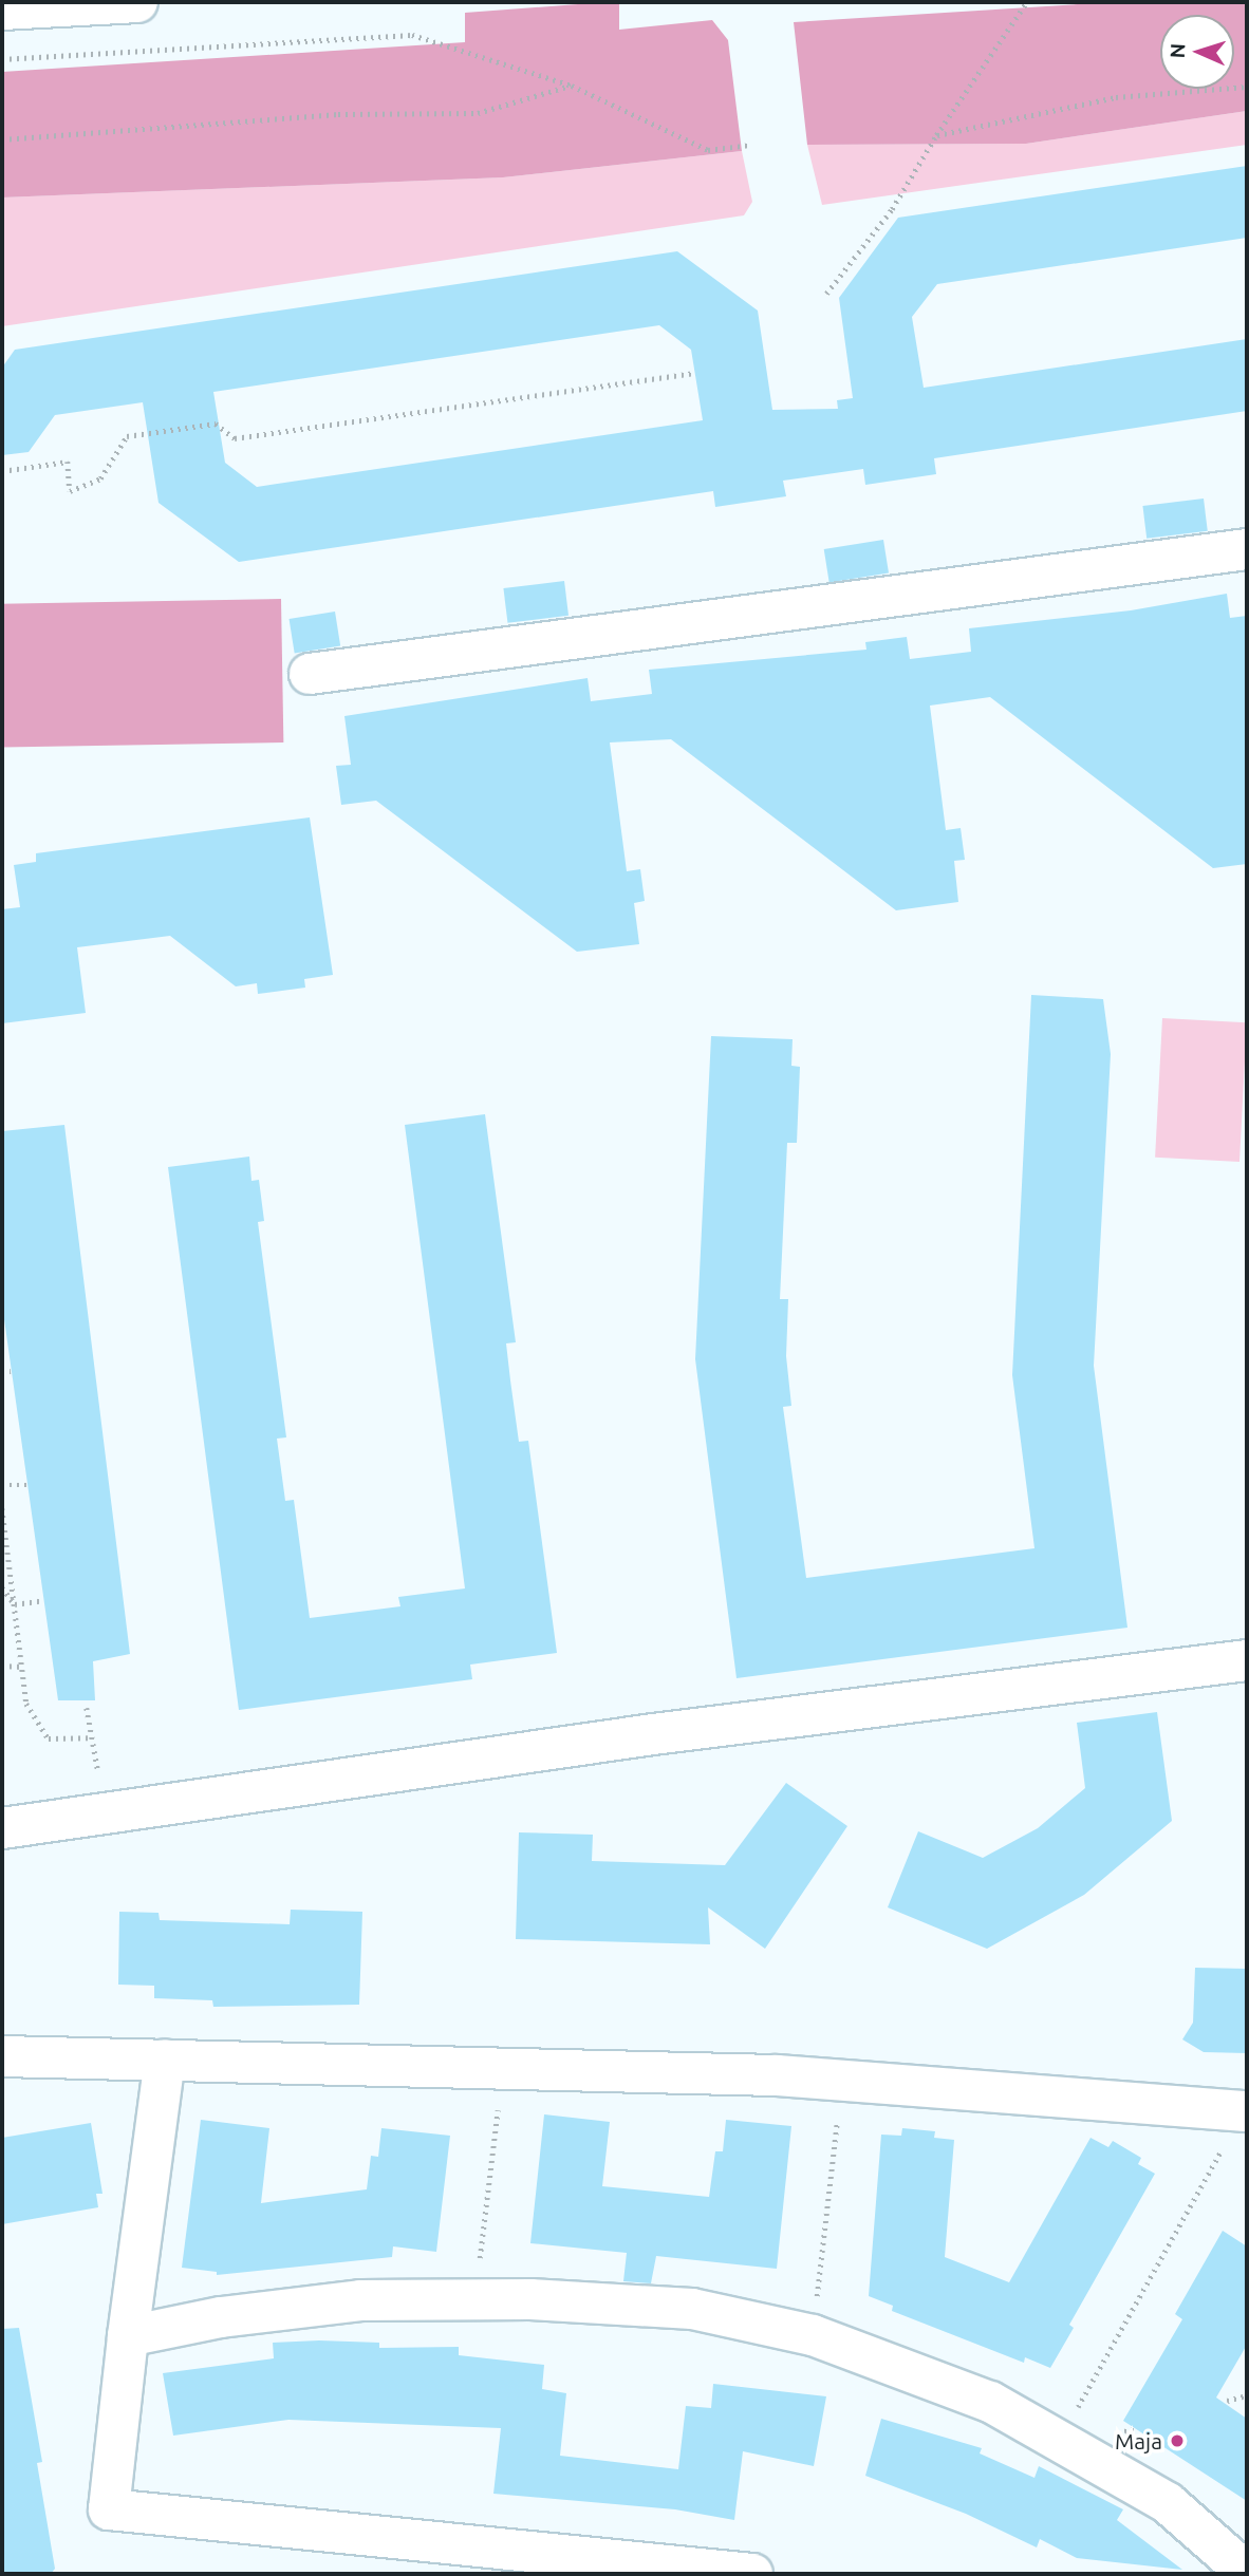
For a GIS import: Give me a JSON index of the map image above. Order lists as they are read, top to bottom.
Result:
{
  "places": ["Maja"],
  "north": "left"
}
